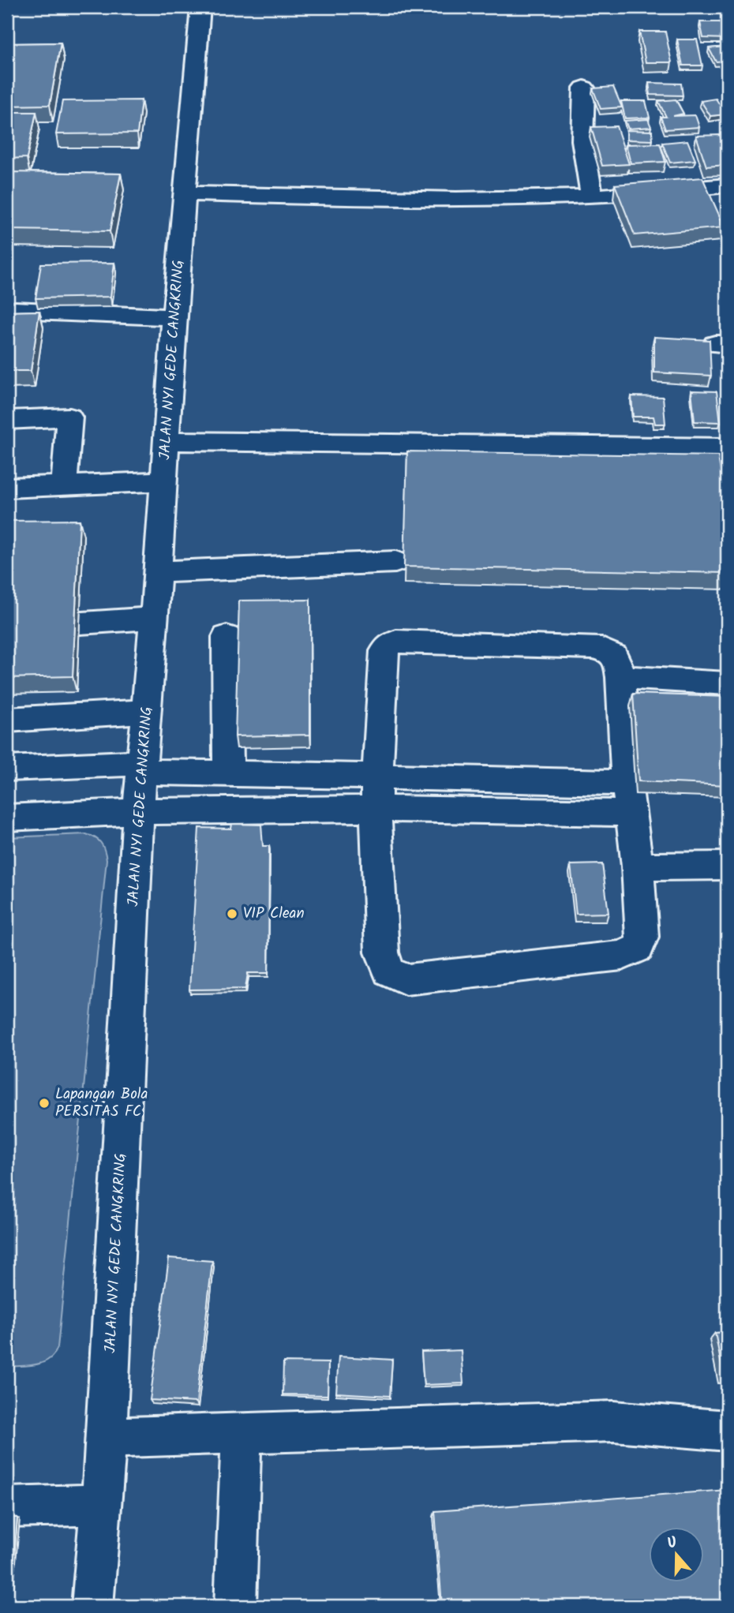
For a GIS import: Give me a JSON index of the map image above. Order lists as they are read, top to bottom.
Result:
{
  "streets": {
    "street": ["JALAN NYI GEDE CANGKRING"]
  },
  "places": ["VIP Clean", "Lapangan Bola PERSITAS FC"],
  "north": "top"
}
